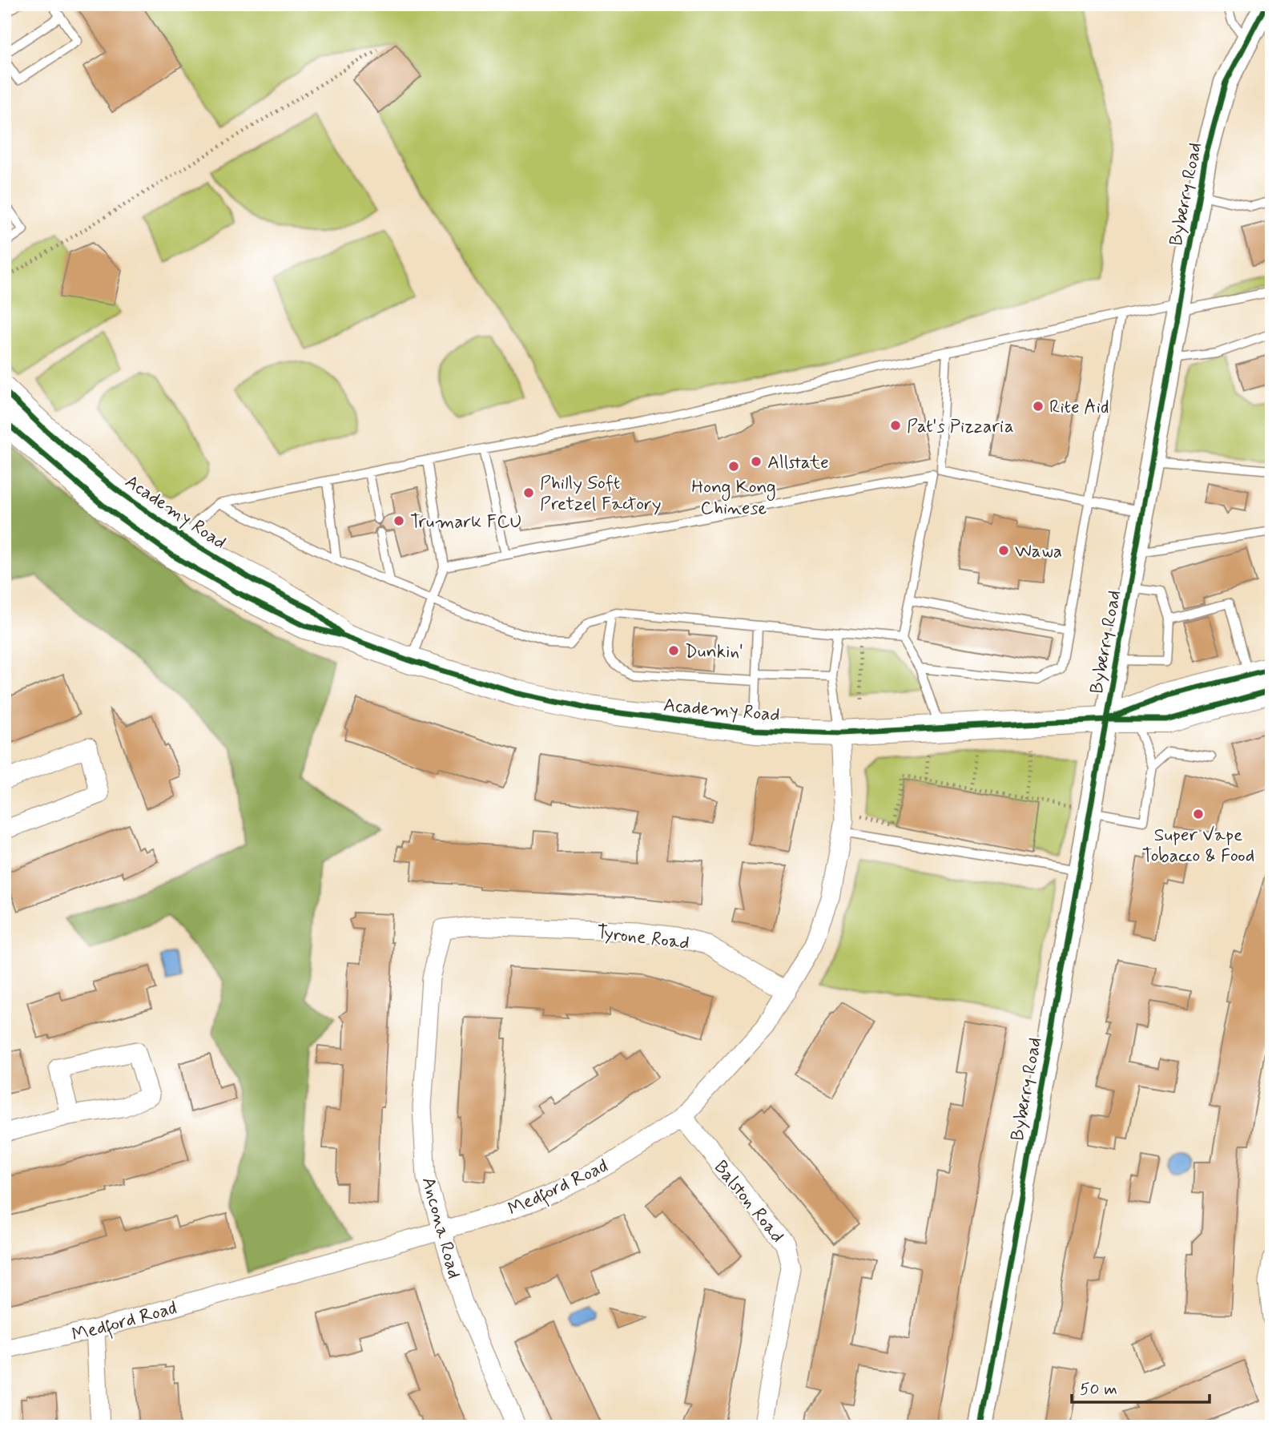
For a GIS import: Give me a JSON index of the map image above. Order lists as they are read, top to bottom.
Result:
{
  "streets": {
    "main road": ["Academy Road"],
    "street": [
      "Byberry Road",
      "Tyrone Road",
      "Medford Road",
      "Balston Road",
      "Ancona Road"
    ]
  },
  "crossings": [
    ["Byberry Road", "Academy Road"],
    ["Academy Road", "Medford Road"],
    ["Tyrone Road", "Medford Road"],
    ["Tyrone Road", "Ancona Road"],
    ["Medford Road", "Balston Road"],
    ["Medford Road", "Ancona Road"]
  ],
  "places": [
    "Rite Aid",
    "Pat's Pizzaria",
    "Allstate",
    "Hong Kong Chinese",
    "Philly Soft Pretzel Factory",
    "Trumark FCU",
    "Wawa",
    "Dunkin'",
    "Super Vape Tobacco & Food"
  ],
  "scale_bar": "50 m"
}
